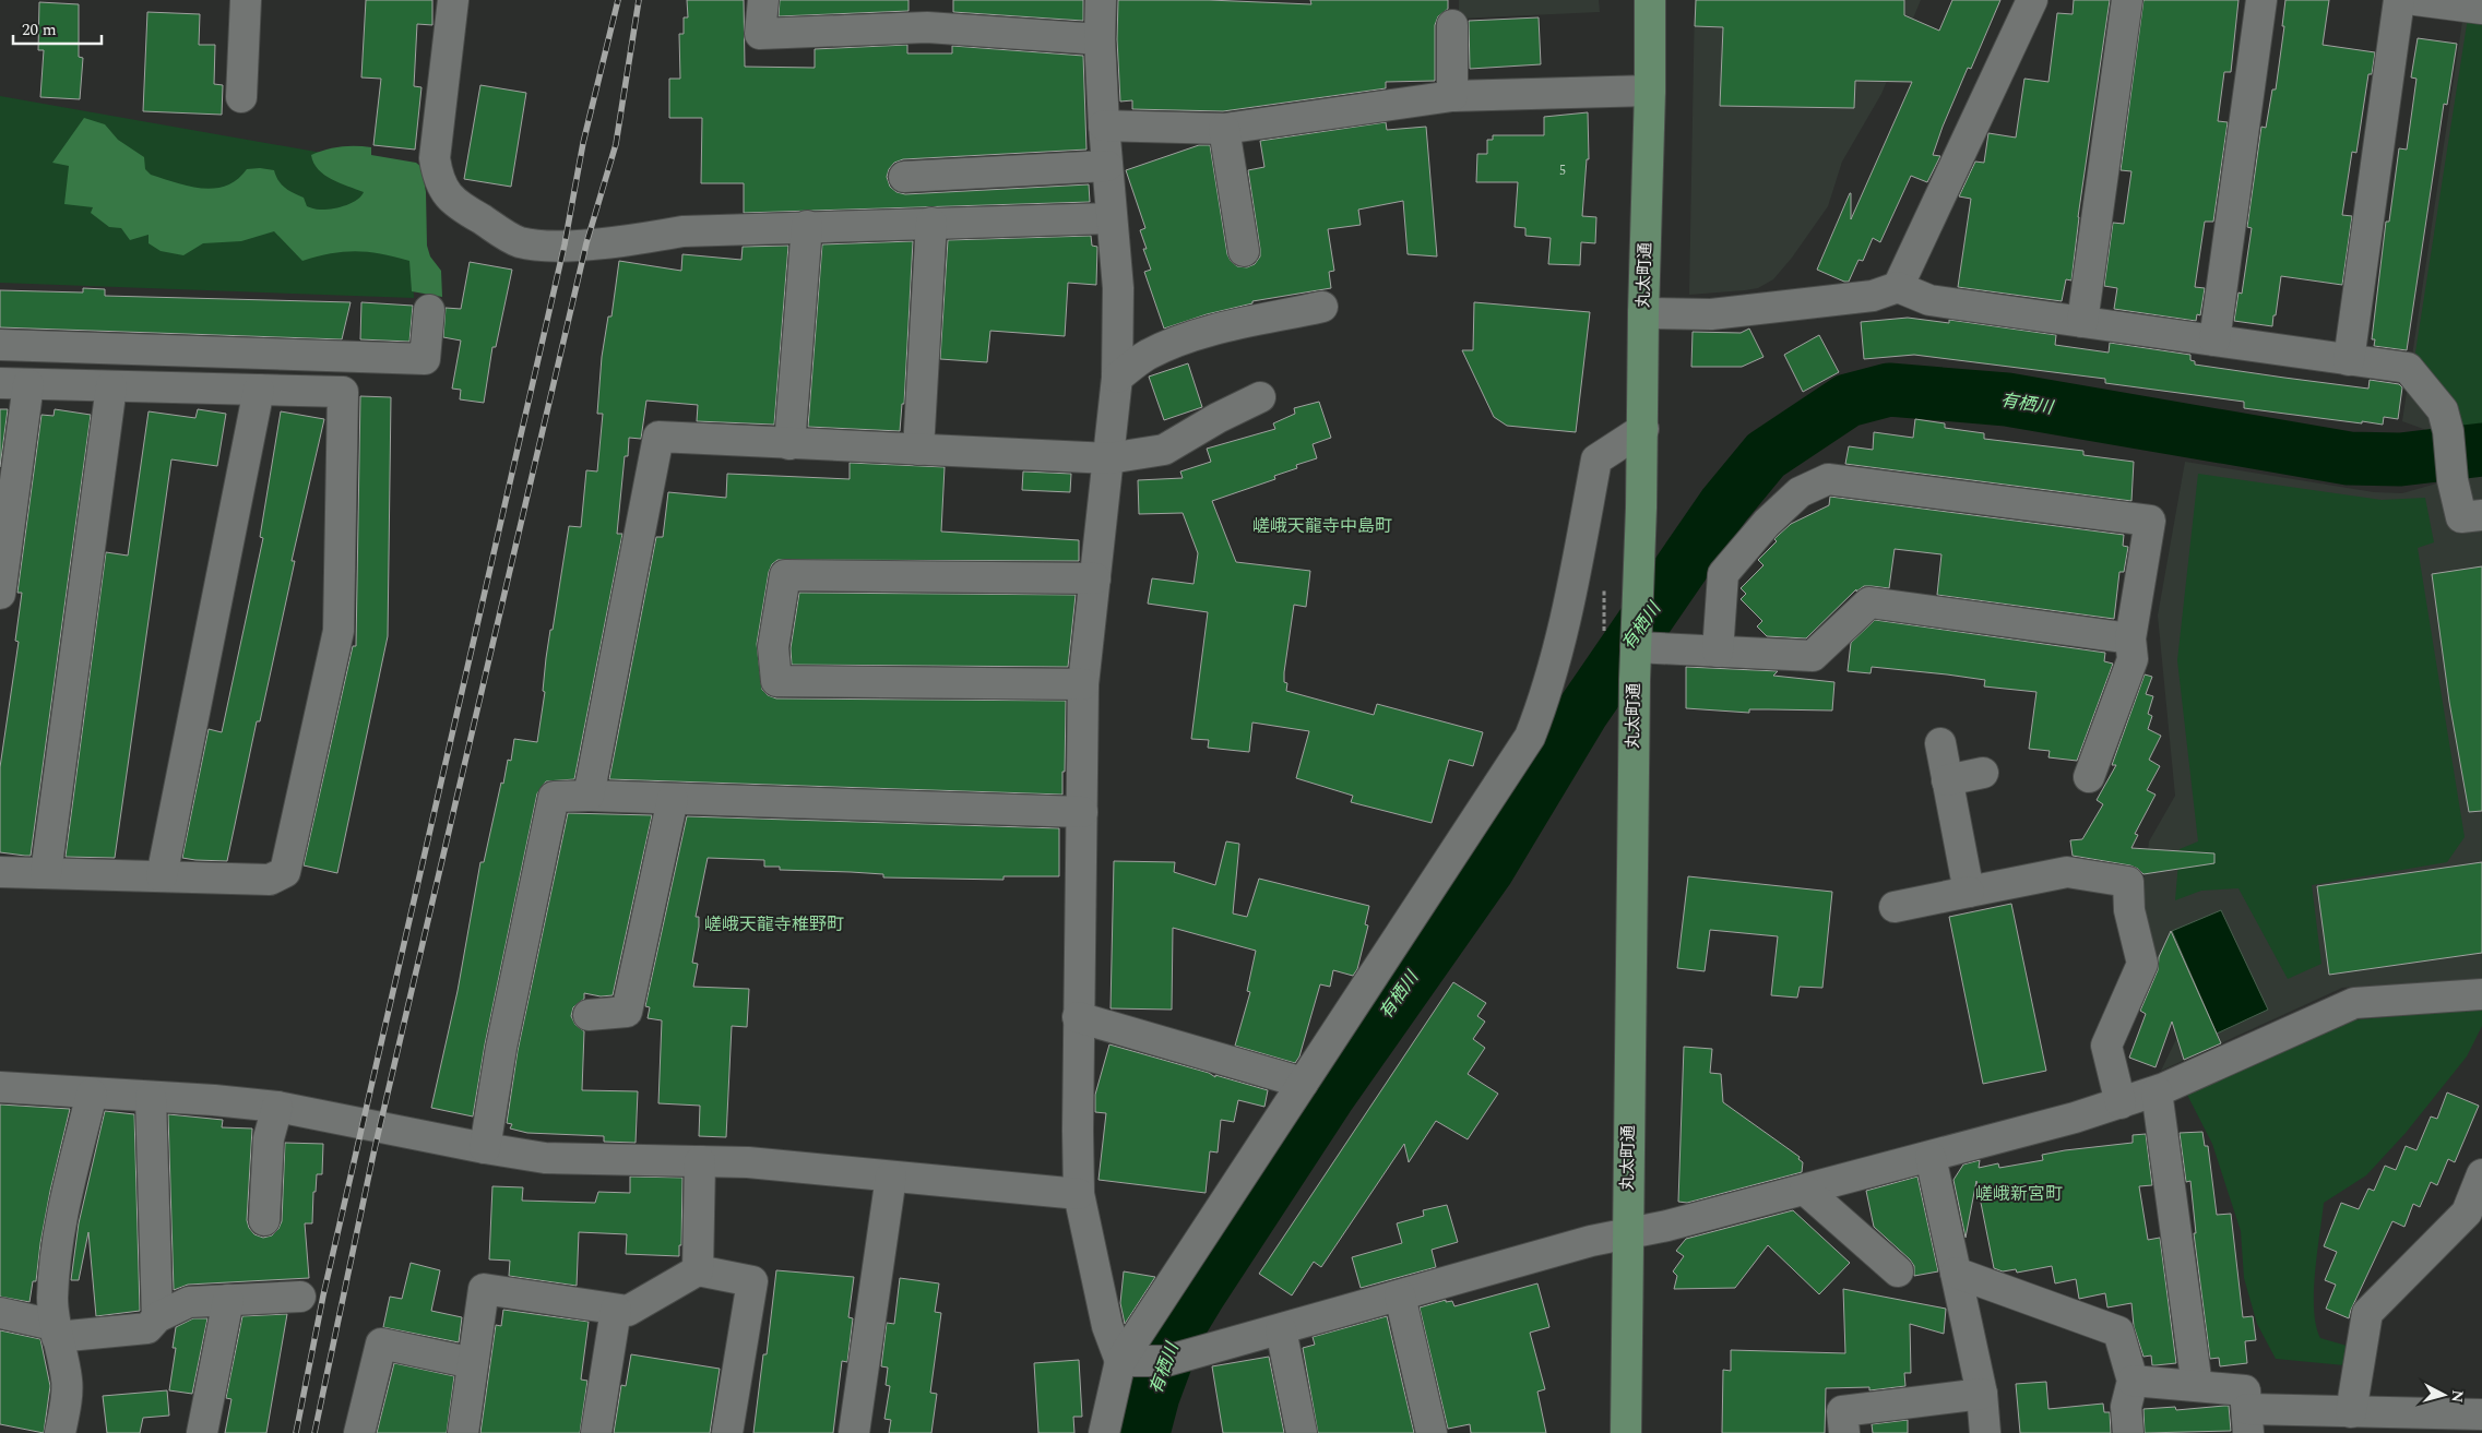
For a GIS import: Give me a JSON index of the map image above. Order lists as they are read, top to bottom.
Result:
{
  "streets": {
    "main road": ["丸太町通"]
  },
  "districts": ["嵯峨天龍寺中島町", "嵯峨天龍寺椎野町", "嵯峨新宮町"],
  "water": ["有栖川"],
  "house_numbers": ["5"],
  "scale_bar": "20 m",
  "north": "right"
}
